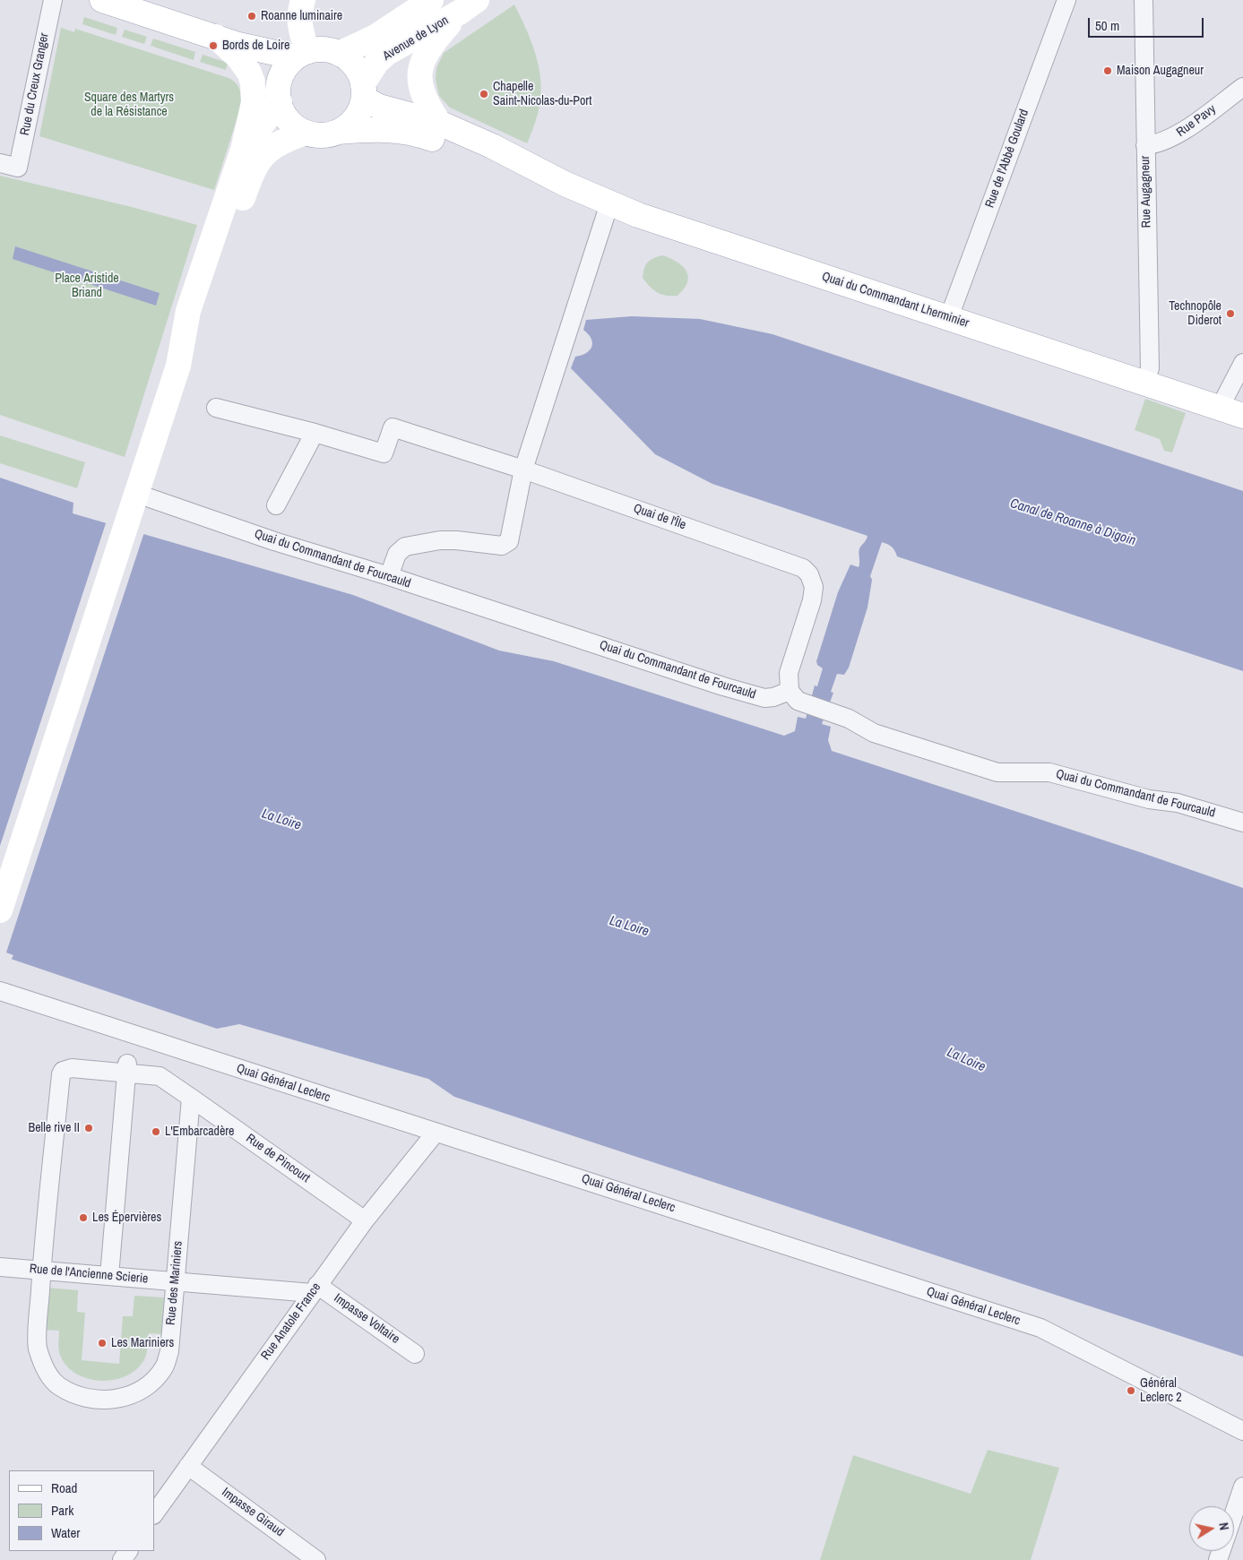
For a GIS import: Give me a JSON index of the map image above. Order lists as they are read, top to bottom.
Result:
{
  "streets": {
    "main road": ["Avenue de Lyon", "Quai du Commandant Lherminier"],
    "street": [
      "Rue du Creux Granger",
      "Rue Pavy",
      "Rue de l'Abbé Goulard",
      "Rue Augagneur",
      "Quai de l'Île",
      "Quai du Commandant de Fourcauld",
      "Quai Général Leclerc",
      "Rue de Pincourt",
      "Rue de l'Ancienne Scierie",
      "Rue des Mariniers",
      "Impasse Voltaire",
      "Rue Anatole France",
      "Impasse Giraud"
    ]
  },
  "crossings": [
    ["Avenue de Lyon", "Quai du Commandant Lherminier"],
    ["Rue Pavy", "Rue Augagneur"],
    ["Rue de l'Abbé Goulard", "Quai du Commandant Lherminier"],
    ["Rue Augagneur", "Quai du Commandant Lherminier"],
    ["Quai de l'Île", "Quai du Commandant de Fourcauld"],
    ["Quai Général Leclerc", "Rue Anatole France"],
    ["Rue de Pincourt", "Rue des Mariniers"],
    ["Rue de Pincourt", "Rue Anatole France"],
    ["Rue de l'Ancienne Scierie", "Rue des Mariniers"],
    ["Rue de l'Ancienne Scierie", "Impasse Voltaire"],
    ["Rue de l'Ancienne Scierie", "Rue Anatole France"],
    ["Impasse Voltaire", "Rue Anatole France"],
    ["Rue Anatole France", "Impasse Giraud"]
  ],
  "water": ["Canal de Roanne à Digoin", "La Loire"],
  "parks": ["Square des Martyrs de la Résistance", "Place Aristide Briand"],
  "places": [
    "Roanne luminaire",
    "Bords de Loire",
    "Maison Augagneur",
    "Chapelle Saint-Nicolas-du-Port",
    "Technopôle Diderot",
    "Belle rive II",
    "L'Embarcadère",
    "Les Épervières",
    "Les Mariniers",
    "Général Leclerc 2"
  ],
  "legend": ["Road", "Park", "Water"],
  "scale_bar": "50 m",
  "north": "right"
}
